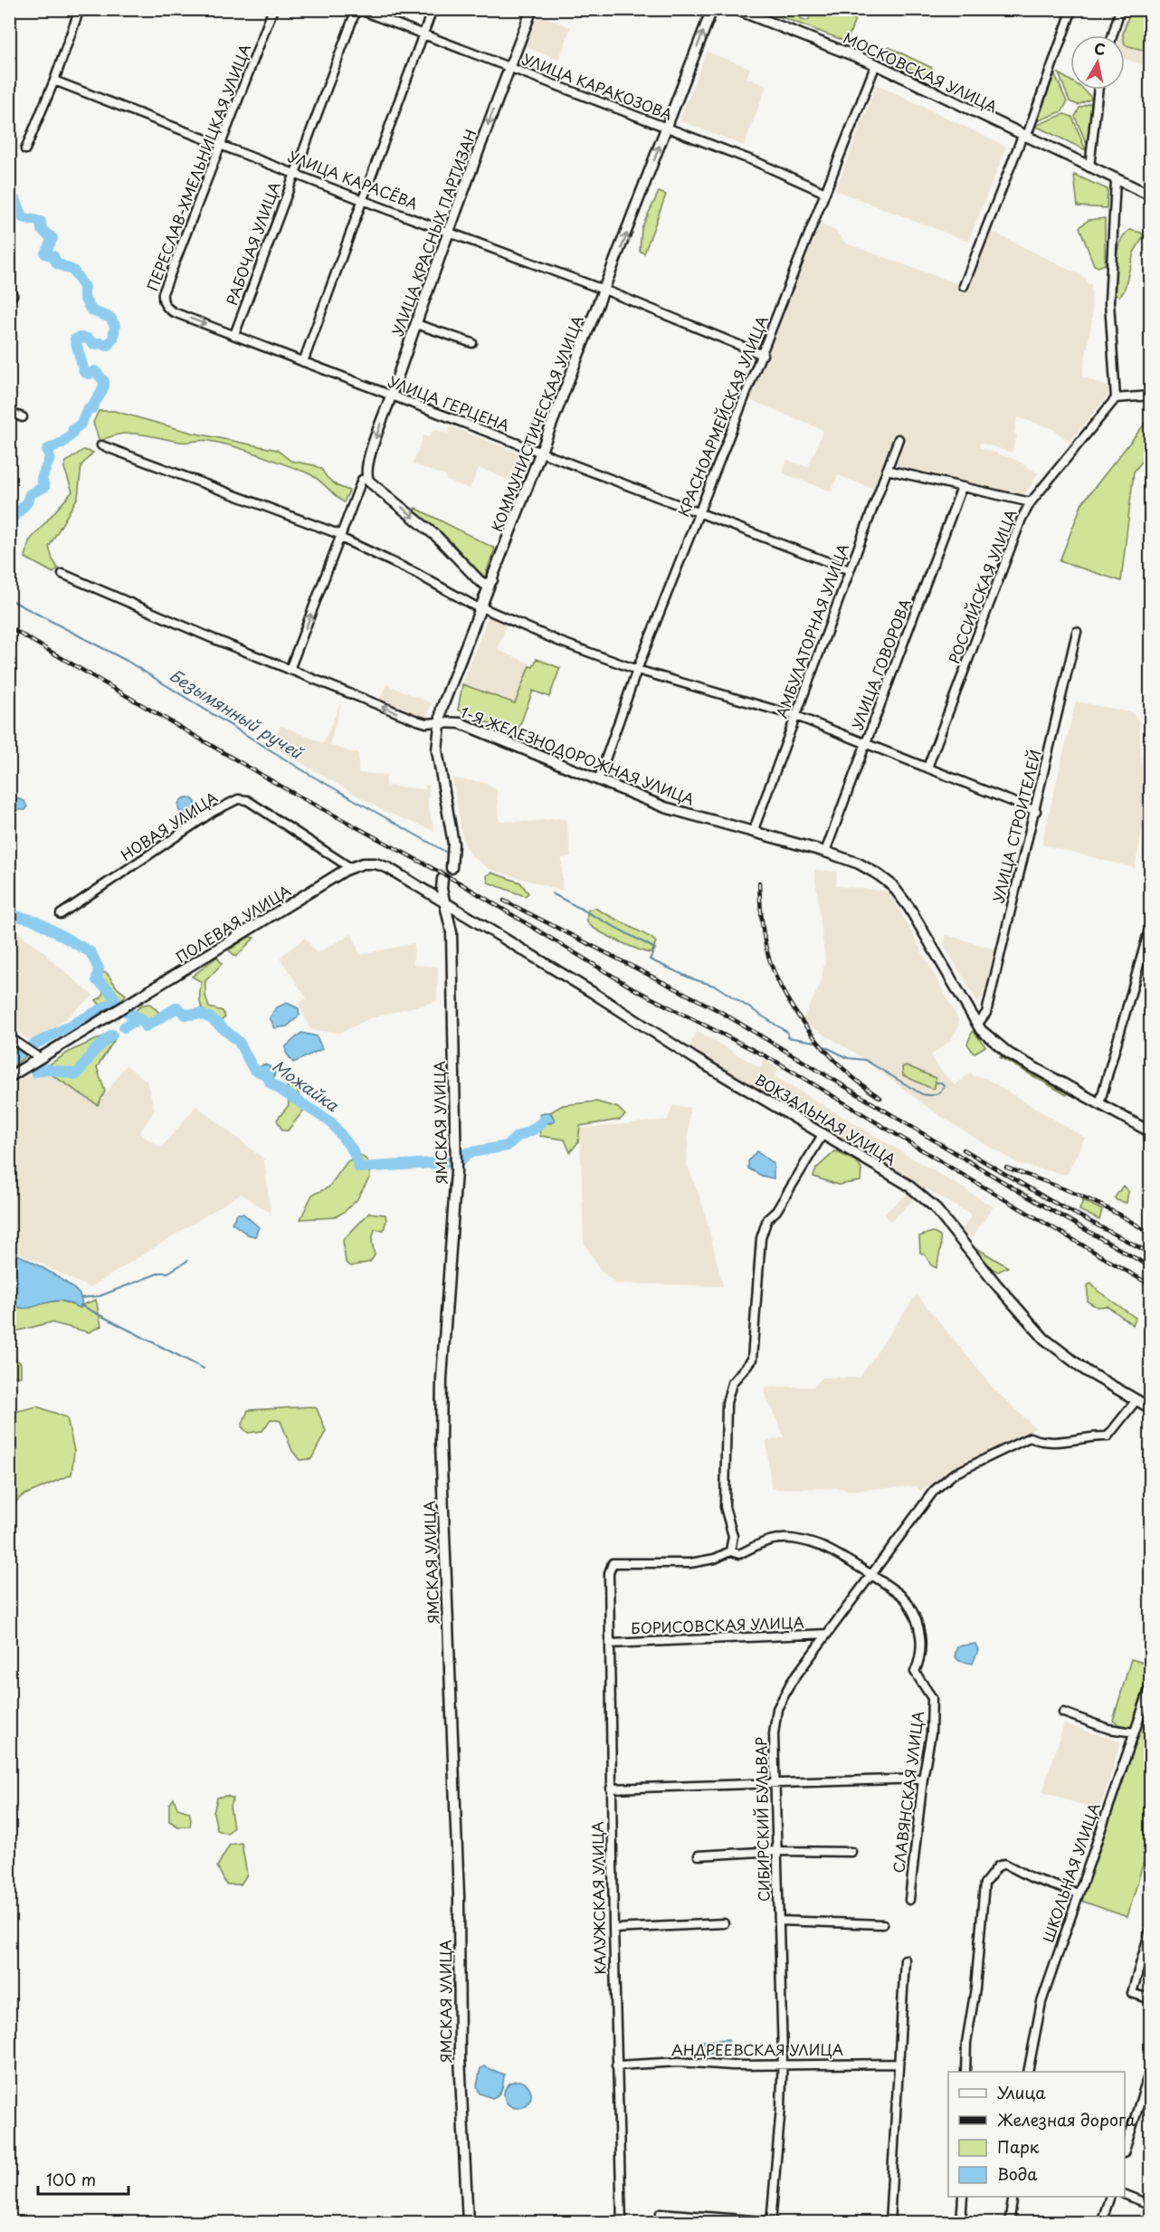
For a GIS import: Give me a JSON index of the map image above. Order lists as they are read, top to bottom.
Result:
{
  "streets": {
    "main road": [
      "МОСКОВСКАЯ УЛИЦА",
      "УЛИЦА КРАСНЫХ ПАРТИЗАН",
      "КОММУНИСТИЧЕСКАЯ УЛИЦА",
      "1-Я ЖЕЛЕЗНОДОРОЖНАЯ УЛИЦА",
      "ПОЛЕВАЯ УЛИЦА",
      "ВОКЗАЛЬНАЯ УЛИЦА",
      "ЯМСКАЯ УЛИЦА"
    ],
    "street": [
      "УЛИЦА КАРАКОЗОВА",
      "ПЕРЕСЛАВ-ХМЕЛЬНИЦКАЯ УЛИЦА",
      "УЛИЦА КАРАСЁВА",
      "РАБОЧАЯ УЛИЦА",
      "УЛИЦА ГЕРЦЕНА",
      "КРАСНОАРМЕЙСКАЯ УЛИЦА",
      "РОССИЙСКАЯ УЛИЦА",
      "АМБУЛАТОРНАЯ УЛИЦА",
      "УЛИЦА ГОВОРОВА",
      "НОВАЯ УЛИЦА",
      "УЛИЦА СТРОИТЕЛЕЙ",
      "БОРИСОВСКАЯ УЛИЦА",
      "СЛАВЯНСКАЯ УЛИЦА",
      "СИБИРСКИЙ БУЛЬВАР",
      "ШКОЛЬНАЯ УЛИЦА",
      "КАЛУЖСКАЯ УЛИЦА",
      "АНДРЕЕВСКАЯ УЛИЦА"
    ]
  },
  "crossings": [
    ["МОСКОВСКАЯ УЛИЦА", "КРАСНОАРМЕЙСКАЯ УЛИЦА"],
    ["УЛИЦА КАРАКОЗОВА", "УЛИЦА КРАСНЫХ ПАРТИЗАН"],
    ["УЛИЦА КАРАКОЗОВА", "РАБОЧАЯ УЛИЦА"],
    ["УЛИЦА КАРАКОЗОВА", "КРАСНОАРМЕЙСКАЯ УЛИЦА"],
    ["УЛИЦА КАРАКОЗОВА", "КОММУНИСТИЧЕСКАЯ УЛИЦА"],
    ["ПЕРЕСЛАВ-ХМЕЛЬНИЦКАЯ УЛИЦА", "УЛИЦА КАРАСЁВА"],
    ["ПЕРЕСЛАВ-ХМЕЛЬНИЦКАЯ УЛИЦА", "УЛИЦА ГЕРЦЕНА"],
    ["УЛИЦА КАРАСЁВА", "УЛИЦА КРАСНЫХ ПАРТИЗАН"],
    ["УЛИЦА КАРАСЁВА", "РАБОЧАЯ УЛИЦА"],
    ["УЛИЦА КАРАСЁВА", "КРАСНОАРМЕЙСКАЯ УЛИЦА"],
    ["УЛИЦА КАРАСЁВА", "КОММУНИСТИЧЕСКАЯ УЛИЦА"],
    ["УЛИЦА КРАСНЫХ ПАРТИЗАН", "УЛИЦА ГЕРЦЕНА"],
    ["РАБОЧАЯ УЛИЦА", "УЛИЦА ГЕРЦЕНА"],
    ["УЛИЦА ГЕРЦЕНА", "КРАСНОАРМЕЙСКАЯ УЛИЦА"],
    ["УЛИЦА ГЕРЦЕНА", "КОММУНИСТИЧЕСКАЯ УЛИЦА"],
    ["УЛИЦА ГЕРЦЕНА", "АМБУЛАТОРНАЯ УЛИЦА"],
    ["КРАСНОАРМЕЙСКАЯ УЛИЦА", "1-Я ЖЕЛЕЗНОДОРОЖНАЯ УЛИЦА"],
    ["КОММУНИСТИЧЕСКАЯ УЛИЦА", "1-Я ЖЕЛЕЗНОДОРОЖНАЯ УЛИЦА"],
    ["АМБУЛАТОРНАЯ УЛИЦА", "1-Я ЖЕЛЕЗНОДОРОЖНАЯ УЛИЦА"],
    ["УЛИЦА ГОВОРОВА", "1-Я ЖЕЛЕЗНОДОРОЖНАЯ УЛИЦА"],
    ["1-Я ЖЕЛЕЗНОДОРОЖНАЯ УЛИЦА", "УЛИЦА СТРОИТЕЛЕЙ"],
    ["НОВАЯ УЛИЦА", "ПОЛЕВАЯ УЛИЦА"],
    ["ПОЛЕВАЯ УЛИЦА", "ВОКЗАЛЬНАЯ УЛИЦА"],
    ["ПОЛЕВАЯ УЛИЦА", "ЯМСКАЯ УЛИЦА"],
    ["ВОКЗАЛЬНАЯ УЛИЦА", "ЯМСКАЯ УЛИЦА"],
    ["ВОКЗАЛЬНАЯ УЛИЦА", "СИБИРСКИЙ БУЛЬВАР"],
    ["БОРИСОВСКАЯ УЛИЦА", "СИБИРСКИЙ БУЛЬВАР"],
    ["БОРИСОВСКАЯ УЛИЦА", "КАЛУЖСКАЯ УЛИЦА"],
    ["СЛАВЯНСКАЯ УЛИЦА", "СИБИРСКИЙ БУЛЬВАР"],
    ["СЛАВЯНСКАЯ УЛИЦА", "КАЛУЖСКАЯ УЛИЦА"],
    ["СИБИРСКИЙ БУЛЬВАР", "АНДРЕЕВСКАЯ УЛИЦА"],
    ["КАЛУЖСКАЯ УЛИЦА", "АНДРЕЕВСКАЯ УЛИЦА"]
  ],
  "one_way": ["УЛИЦА КРАСНЫХ ПАРТИЗАН"],
  "water": ["Безымянный ручей", "Можайка"],
  "legend": [
    "Улица",
    "Железная дорога",
    "Парк",
    "Вода"
  ],
  "scale_bar": "100 m",
  "north": "top"
}
